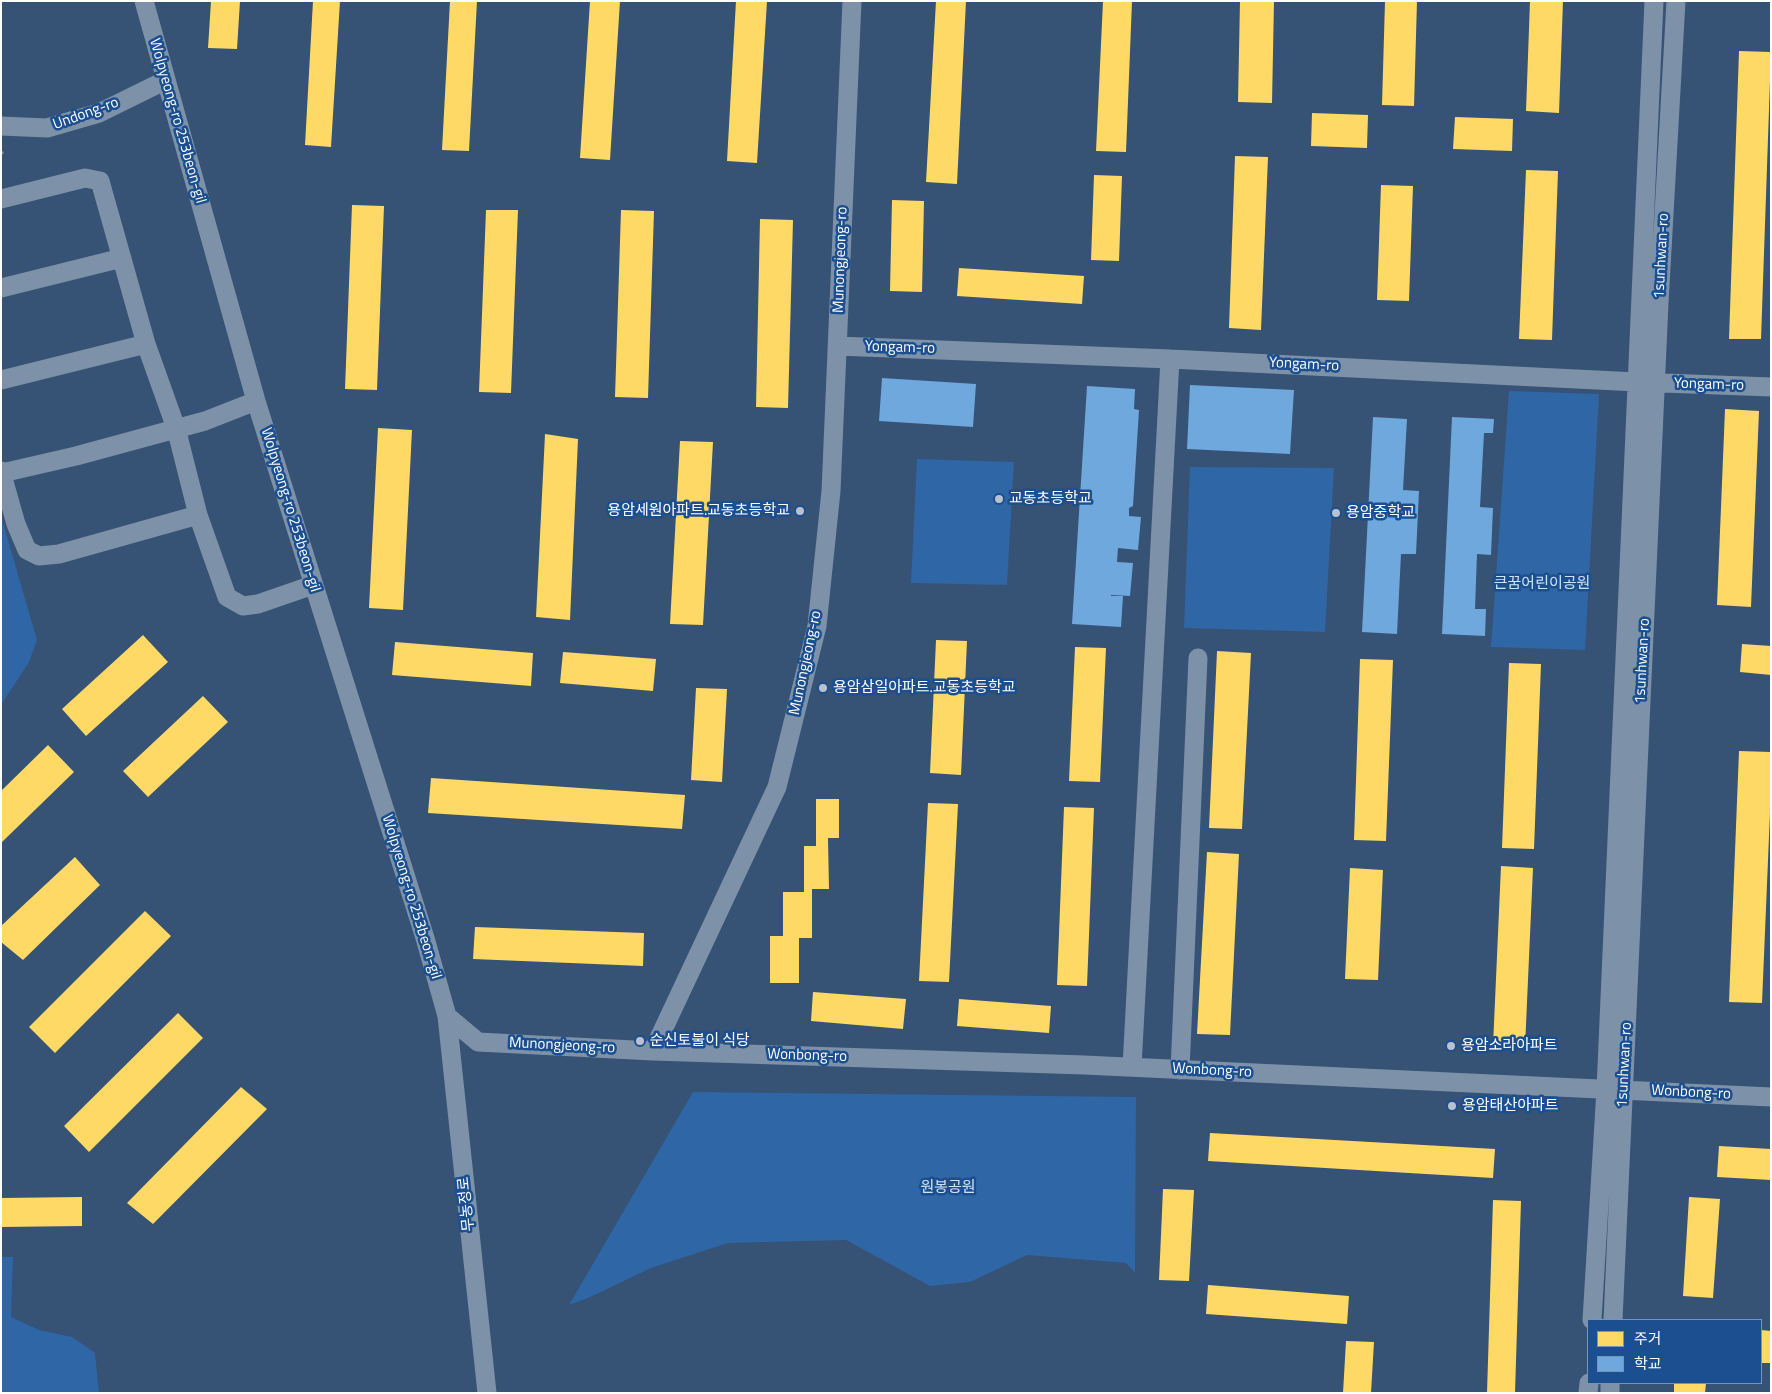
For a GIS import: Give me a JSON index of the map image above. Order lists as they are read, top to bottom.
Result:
{
  "streets": {
    "street": [
      "Undong-ro",
      "Wolpyeong-ro 253beon-gil",
      "1sunhwan-ro",
      "Munongjeong-ro",
      "Yongam-ro",
      "Wonbong-ro",
      "무농정로"
    ]
  },
  "crossings": [
    ["Undong-ro", "Wolpyeong-ro 253beon-gil"],
    ["Wolpyeong-ro 253beon-gil", "Munongjeong-ro"],
    ["Wolpyeong-ro 253beon-gil", "무농정로"],
    ["1sunhwan-ro", "Yongam-ro"],
    ["1sunhwan-ro", "Wonbong-ro"],
    ["Munongjeong-ro", "Yongam-ro"],
    ["Munongjeong-ro", "Wonbong-ro"],
    ["Munongjeong-ro", "무농정로"]
  ],
  "parks": ["큰꿈어린이공원", "원봉공원"],
  "places": [
    "교동초등학교",
    "용암세원아파트.교동초등학교",
    "용암중학교",
    "용암삼일아파트.교동초등학교",
    "순신토불이 식당",
    "용암소라아파트",
    "용암태산아파트"
  ],
  "legend": ["주거", "학교"]
}
